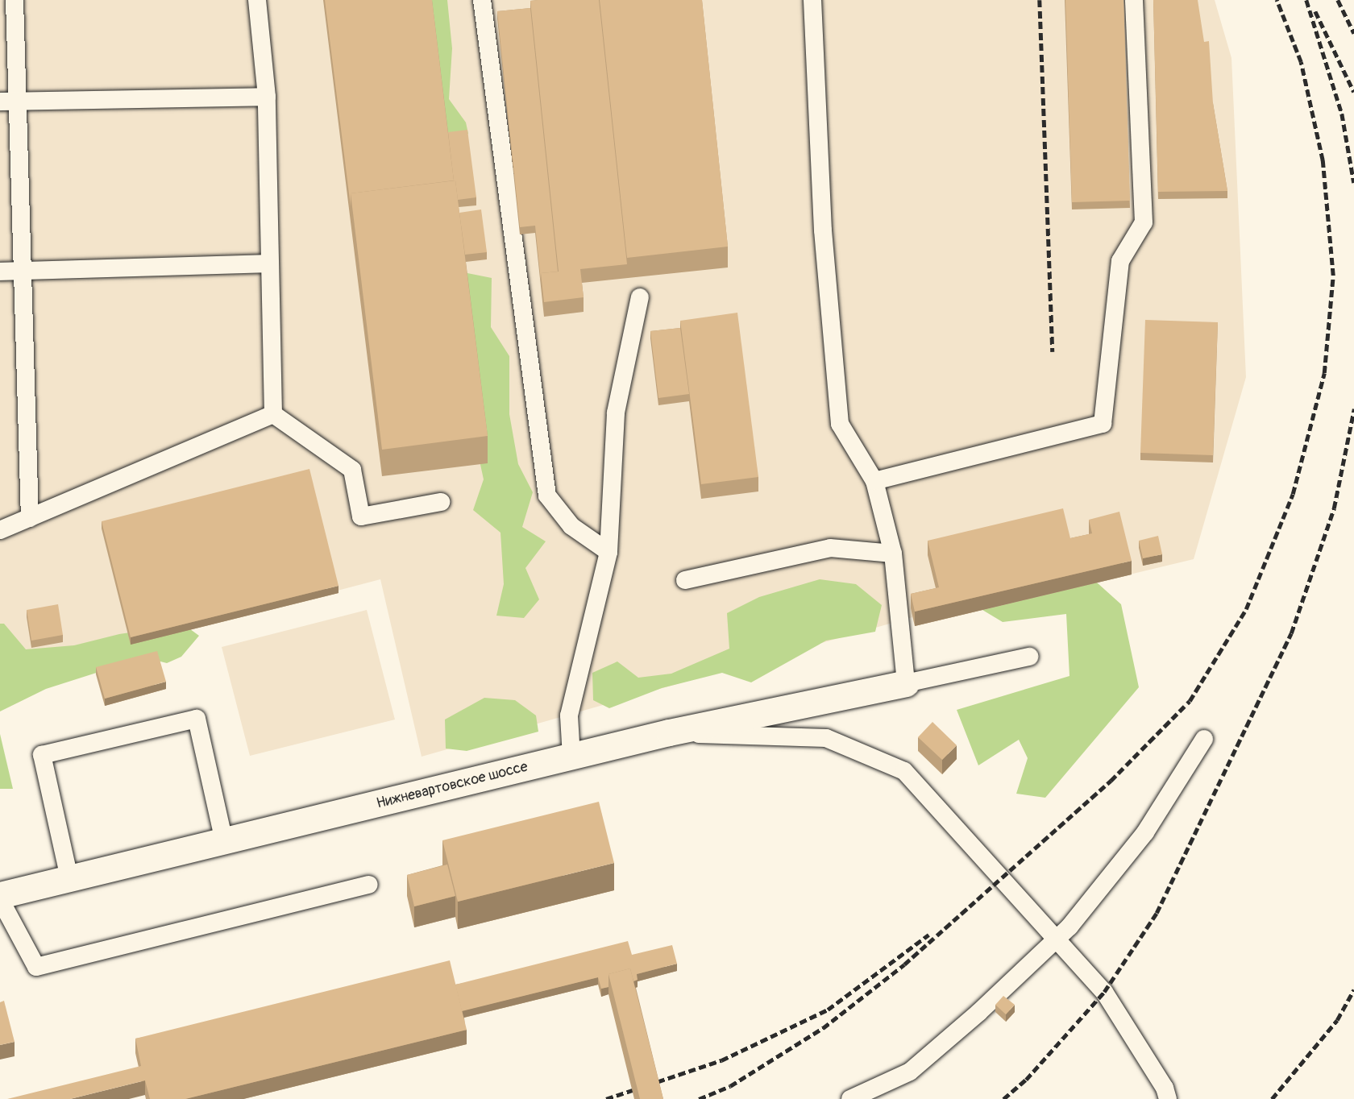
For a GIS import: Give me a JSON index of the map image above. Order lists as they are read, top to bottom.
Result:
{
  "streets": {
    "street": ["Нижневартовское шоссе"]
  }
}
